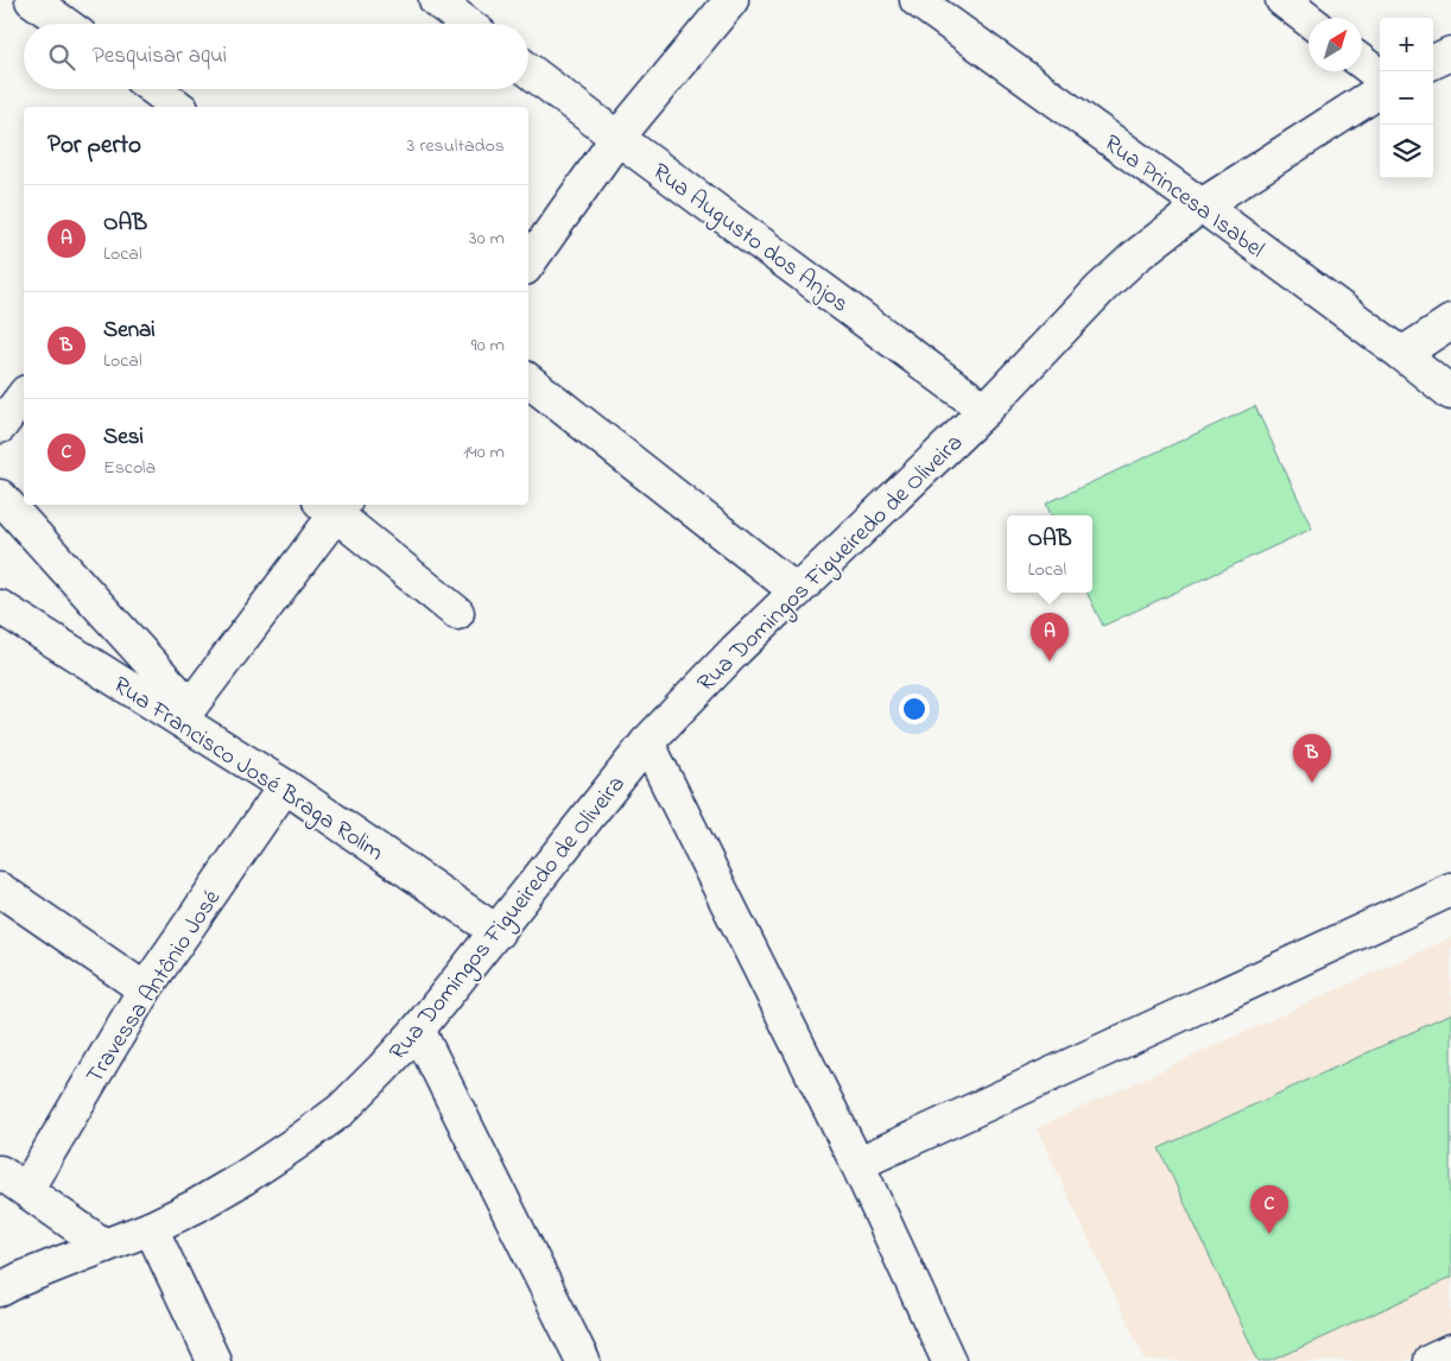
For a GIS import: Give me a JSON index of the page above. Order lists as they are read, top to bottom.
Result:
{
  "streets": {
    "street": [
      "Rua Princesa Isabel",
      "Rua Augusto dos Anjos",
      "Rua Domingos Figueiredo de Oliveira",
      "Rua Francisco José Braga Rolim",
      "Travessa Antônio José"
    ]
  },
  "crossings": [
    ["Rua Princesa Isabel", "Rua Domingos Figueiredo de Oliveira"],
    ["Rua Augusto dos Anjos", "Rua Domingos Figueiredo de Oliveira"],
    ["Rua Domingos Figueiredo de Oliveira", "Rua Francisco José Braga Rolim"],
    ["Rua Francisco José Braga Rolim", "Travessa Antônio José"]
  ],
  "north": "top right",
  "page": {
    "map_buttons": ["+", "−"],
    "search": "Pesquisar aqui",
    "heading": ["Por perto", "3 resultados"],
    "list": [
      {
        "mark": "A",
        "name": "OAB",
        "note": "Local",
        "value": "30 m"
      },
      {
        "mark": "B",
        "name": "Senai",
        "note": "Local",
        "value": "90 m"
      },
      {
        "mark": "C",
        "name": "Sesi",
        "note": "Escola",
        "value": "140 m"
      }
    ],
    "popup": ["OAB", "Local"],
    "pins": ["A", "B", "C"]
  }
}
